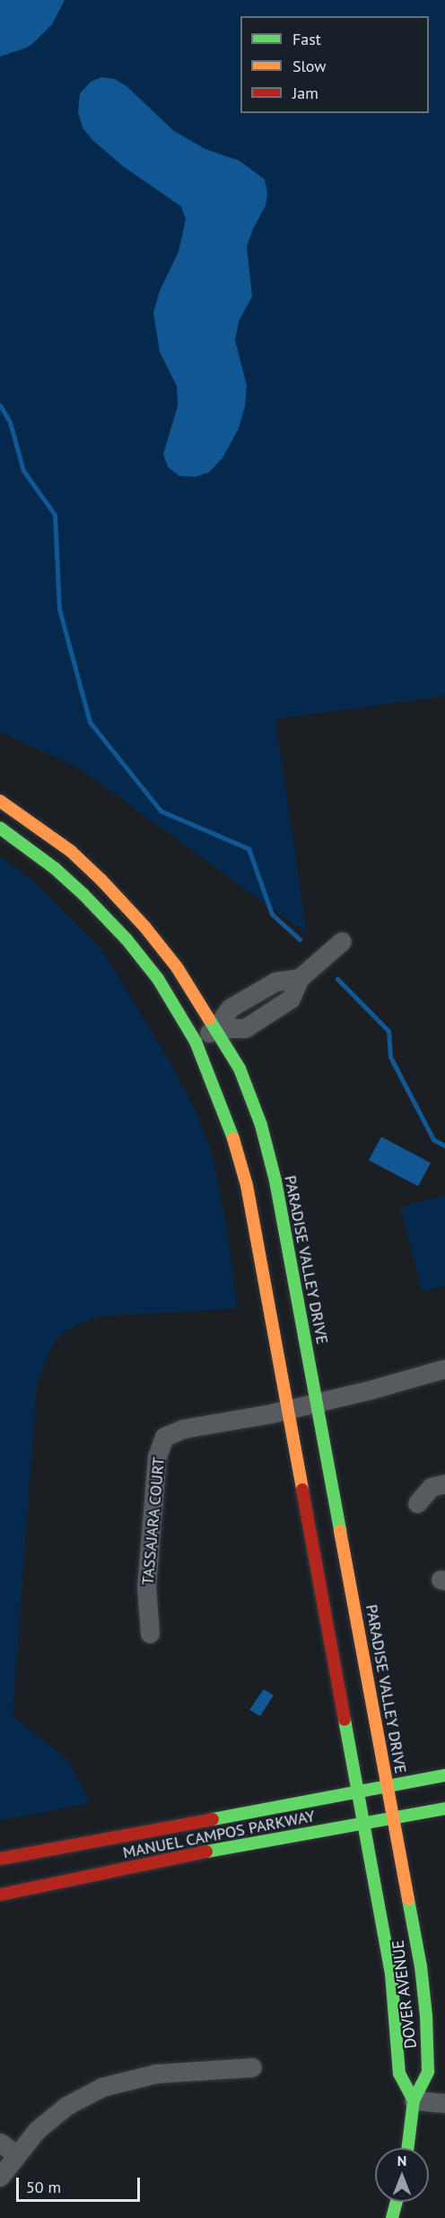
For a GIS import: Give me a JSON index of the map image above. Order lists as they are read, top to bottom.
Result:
{
  "streets": {
    "street": [
      "PARADISE VALLEY DRIVE",
      "TASSAJARA COURT",
      "MANUEL CAMPOS PARKWAY",
      "DOVER AVENUE"
    ]
  },
  "crossings": [
    ["PARADISE VALLEY DRIVE", "TASSAJARA COURT"],
    ["PARADISE VALLEY DRIVE", "MANUEL CAMPOS PARKWAY"],
    ["PARADISE VALLEY DRIVE", "DOVER AVENUE"],
    ["MANUEL CAMPOS PARKWAY", "DOVER AVENUE"]
  ],
  "legend": ["Fast", "Slow", "Jam"],
  "scale_bar": "50 m",
  "north": "top"
}
